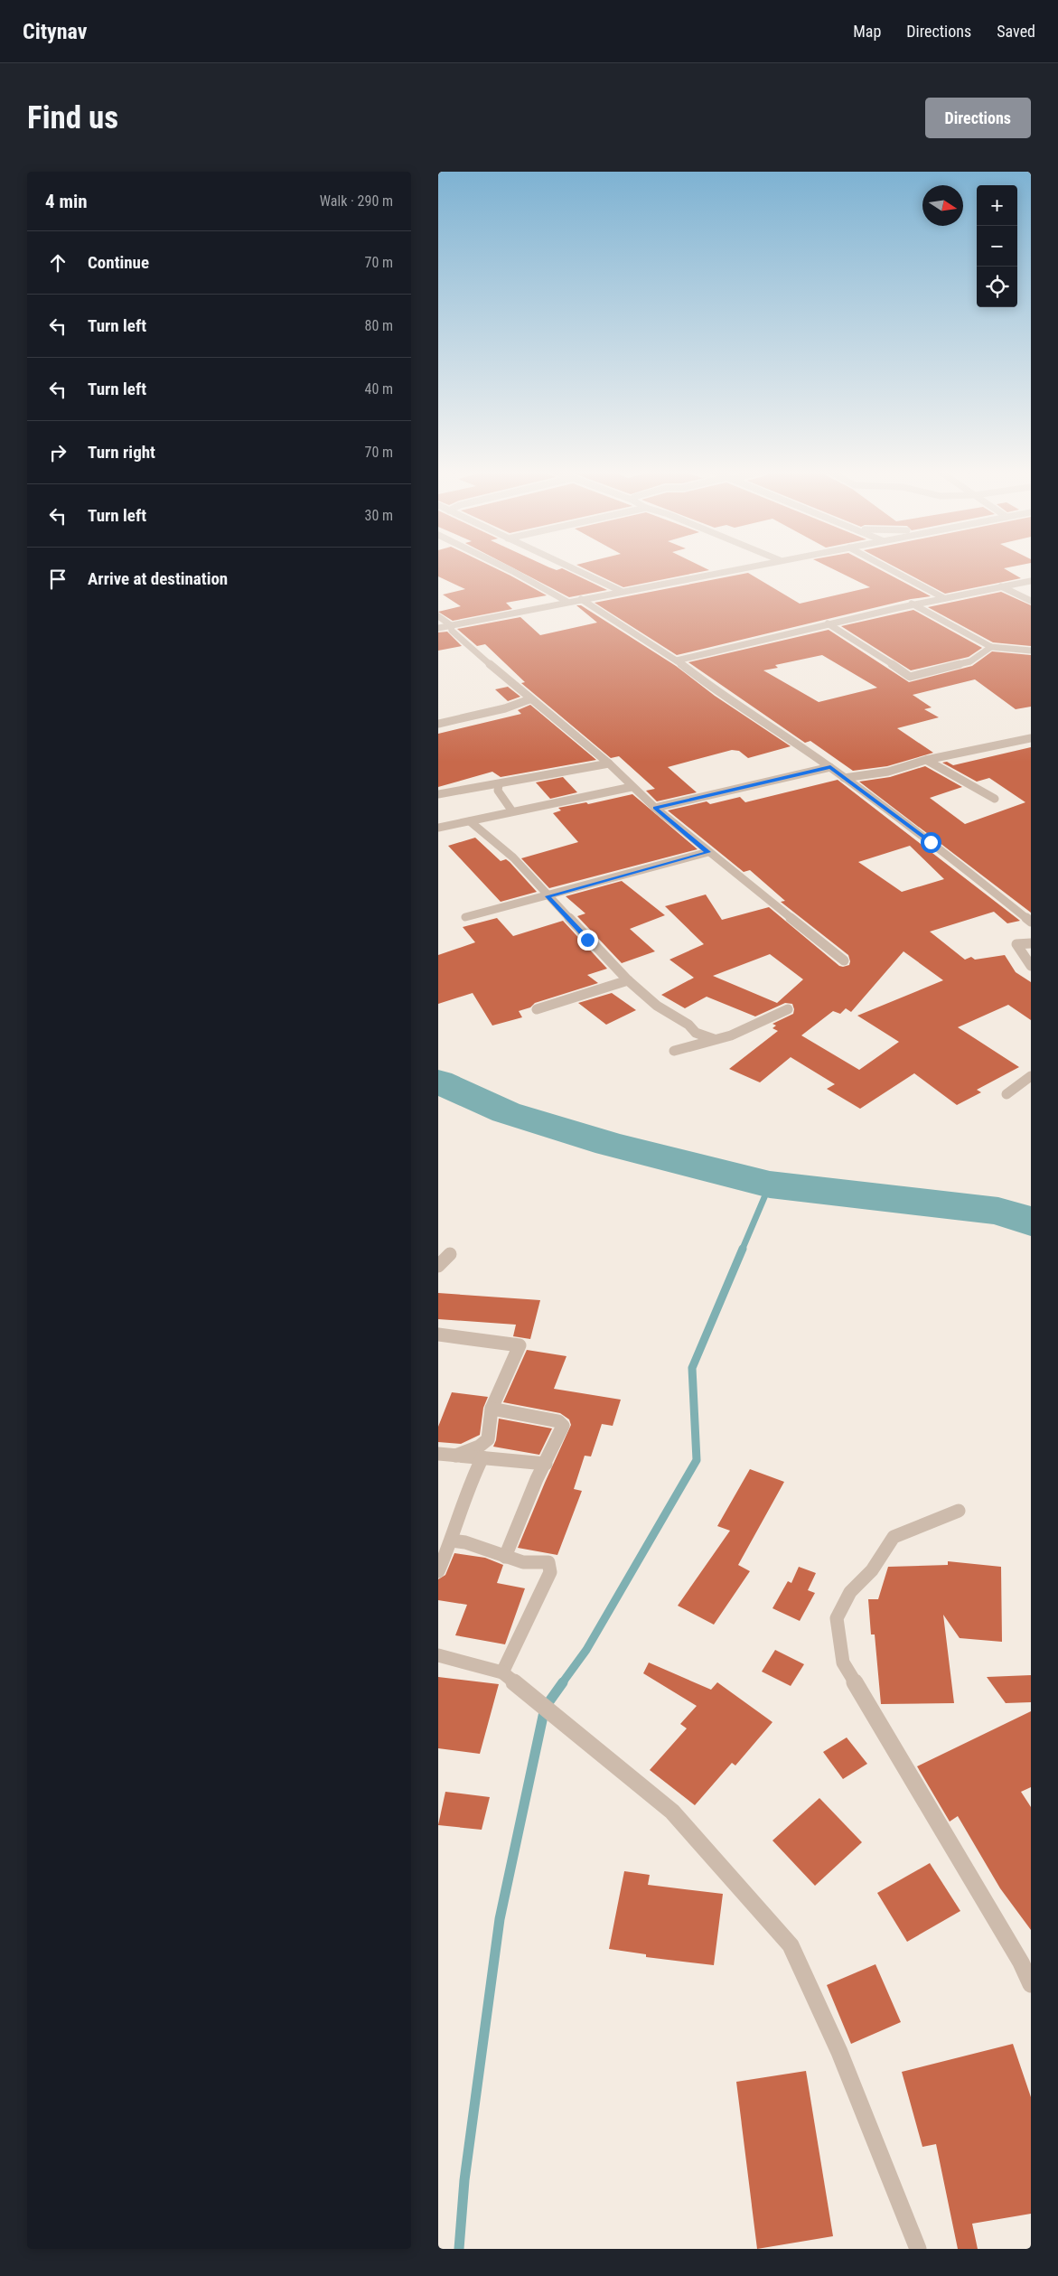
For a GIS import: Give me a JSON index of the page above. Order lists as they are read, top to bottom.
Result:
{
  "north": "right",
  "page": {
    "header": "Citynav",
    "nav": ["Map", "Directions", "Saved"],
    "buttons": "Directions",
    "title": "Find us",
    "heading": ["4 min", "Walk · 290 m"],
    "map_buttons": ["+", "−"],
    "list": [
      ["Continue", "70 m"],
      ["Turn left", "80 m"],
      ["Turn left", "40 m"],
      ["Turn right", "70 m"],
      ["Turn left", "30 m"],
      "Arrive at destination"
    ]
  }
}
